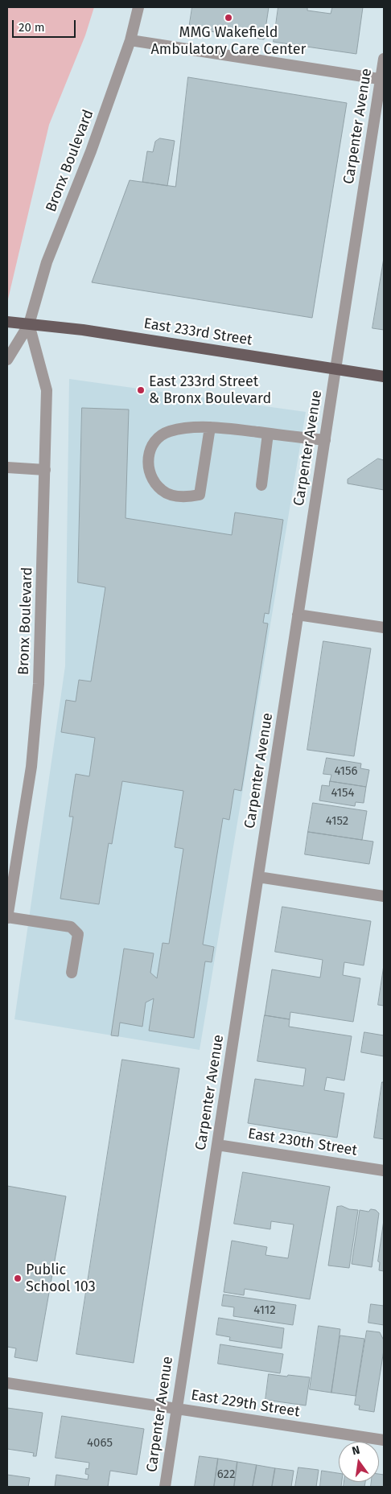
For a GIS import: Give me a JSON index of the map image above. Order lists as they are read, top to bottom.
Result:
{
  "streets": {
    "main road": ["East 233rd Street"],
    "street": [
      "Carpenter Avenue",
      "Bronx Boulevard",
      "East 230th Street",
      "East 229th Street"
    ]
  },
  "crossings": [
    ["Carpenter Avenue", "East 233rd Street"],
    ["Carpenter Avenue", "East 230th Street"],
    ["Carpenter Avenue", "East 229th Street"],
    ["Bronx Boulevard", "East 233rd Street"]
  ],
  "places": ["MMG Wakefield Ambulatory Care Center", "East 233rd Street & Bronx Boulevard", "Public School 103"],
  "house_numbers": [
    "4156",
    "4154",
    "4152",
    "4112",
    "4065",
    "622"
  ],
  "scale_bar": "20 m",
  "north": "top"
}
